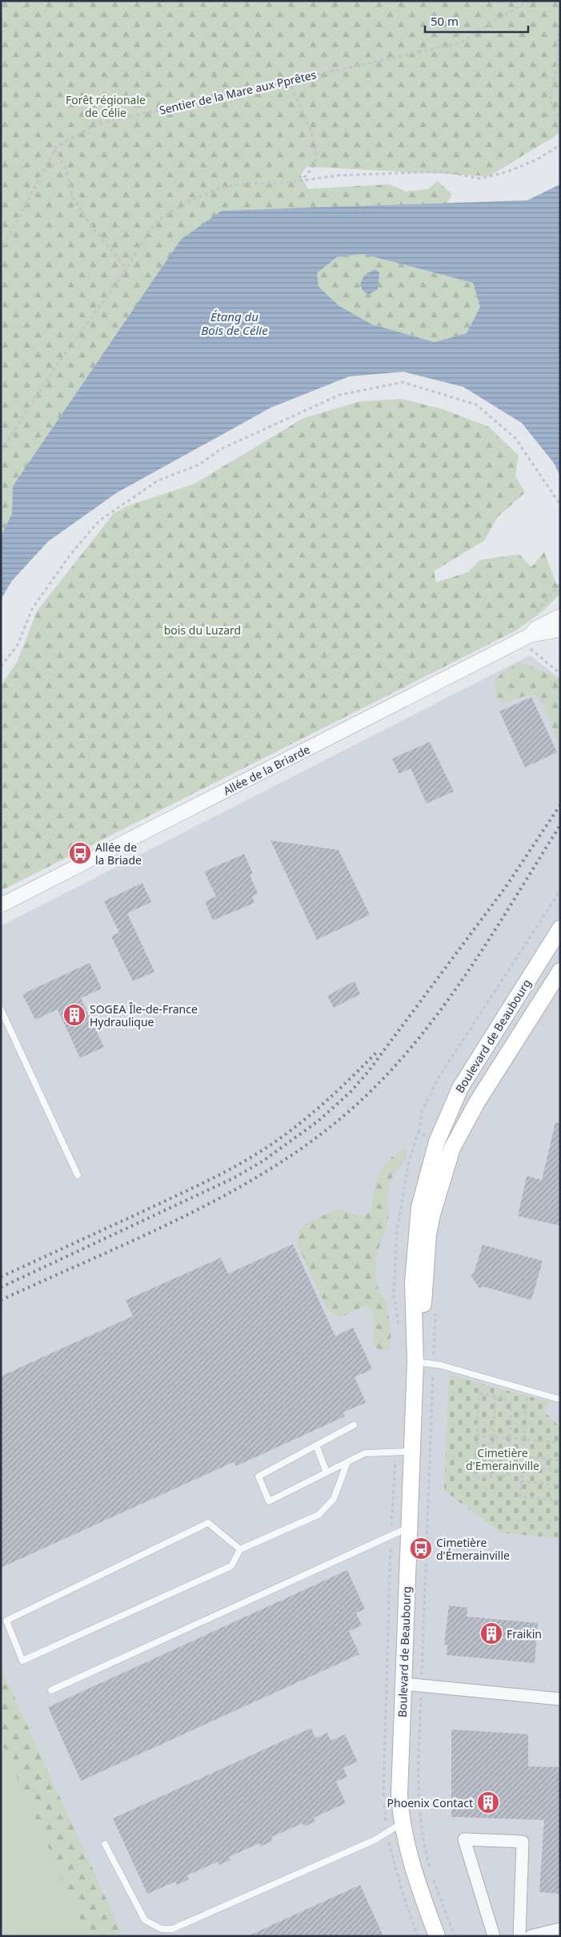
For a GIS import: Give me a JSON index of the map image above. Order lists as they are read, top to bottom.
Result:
{
  "streets": {
    "main road": ["Boulevard de Beaubourg"],
    "street": ["Allée de la Briarde"],
    "path": ["Sentier de la Mare aux Pprêtes"]
  },
  "water": ["Étang du Bois de Célie"],
  "parks": ["Forêt régionale de Célie", "bois du Luzard", "Cimetière d'Emerainville"],
  "places": {
    "bus stop": ["Allée de la Briade", "Cimetière d'Émerainville"],
    "building": ["SOGEA Île-de-France Hydraulique", "Fraikin", "Phoenix Contact"]
  },
  "scale_bar": "50 m"
}
